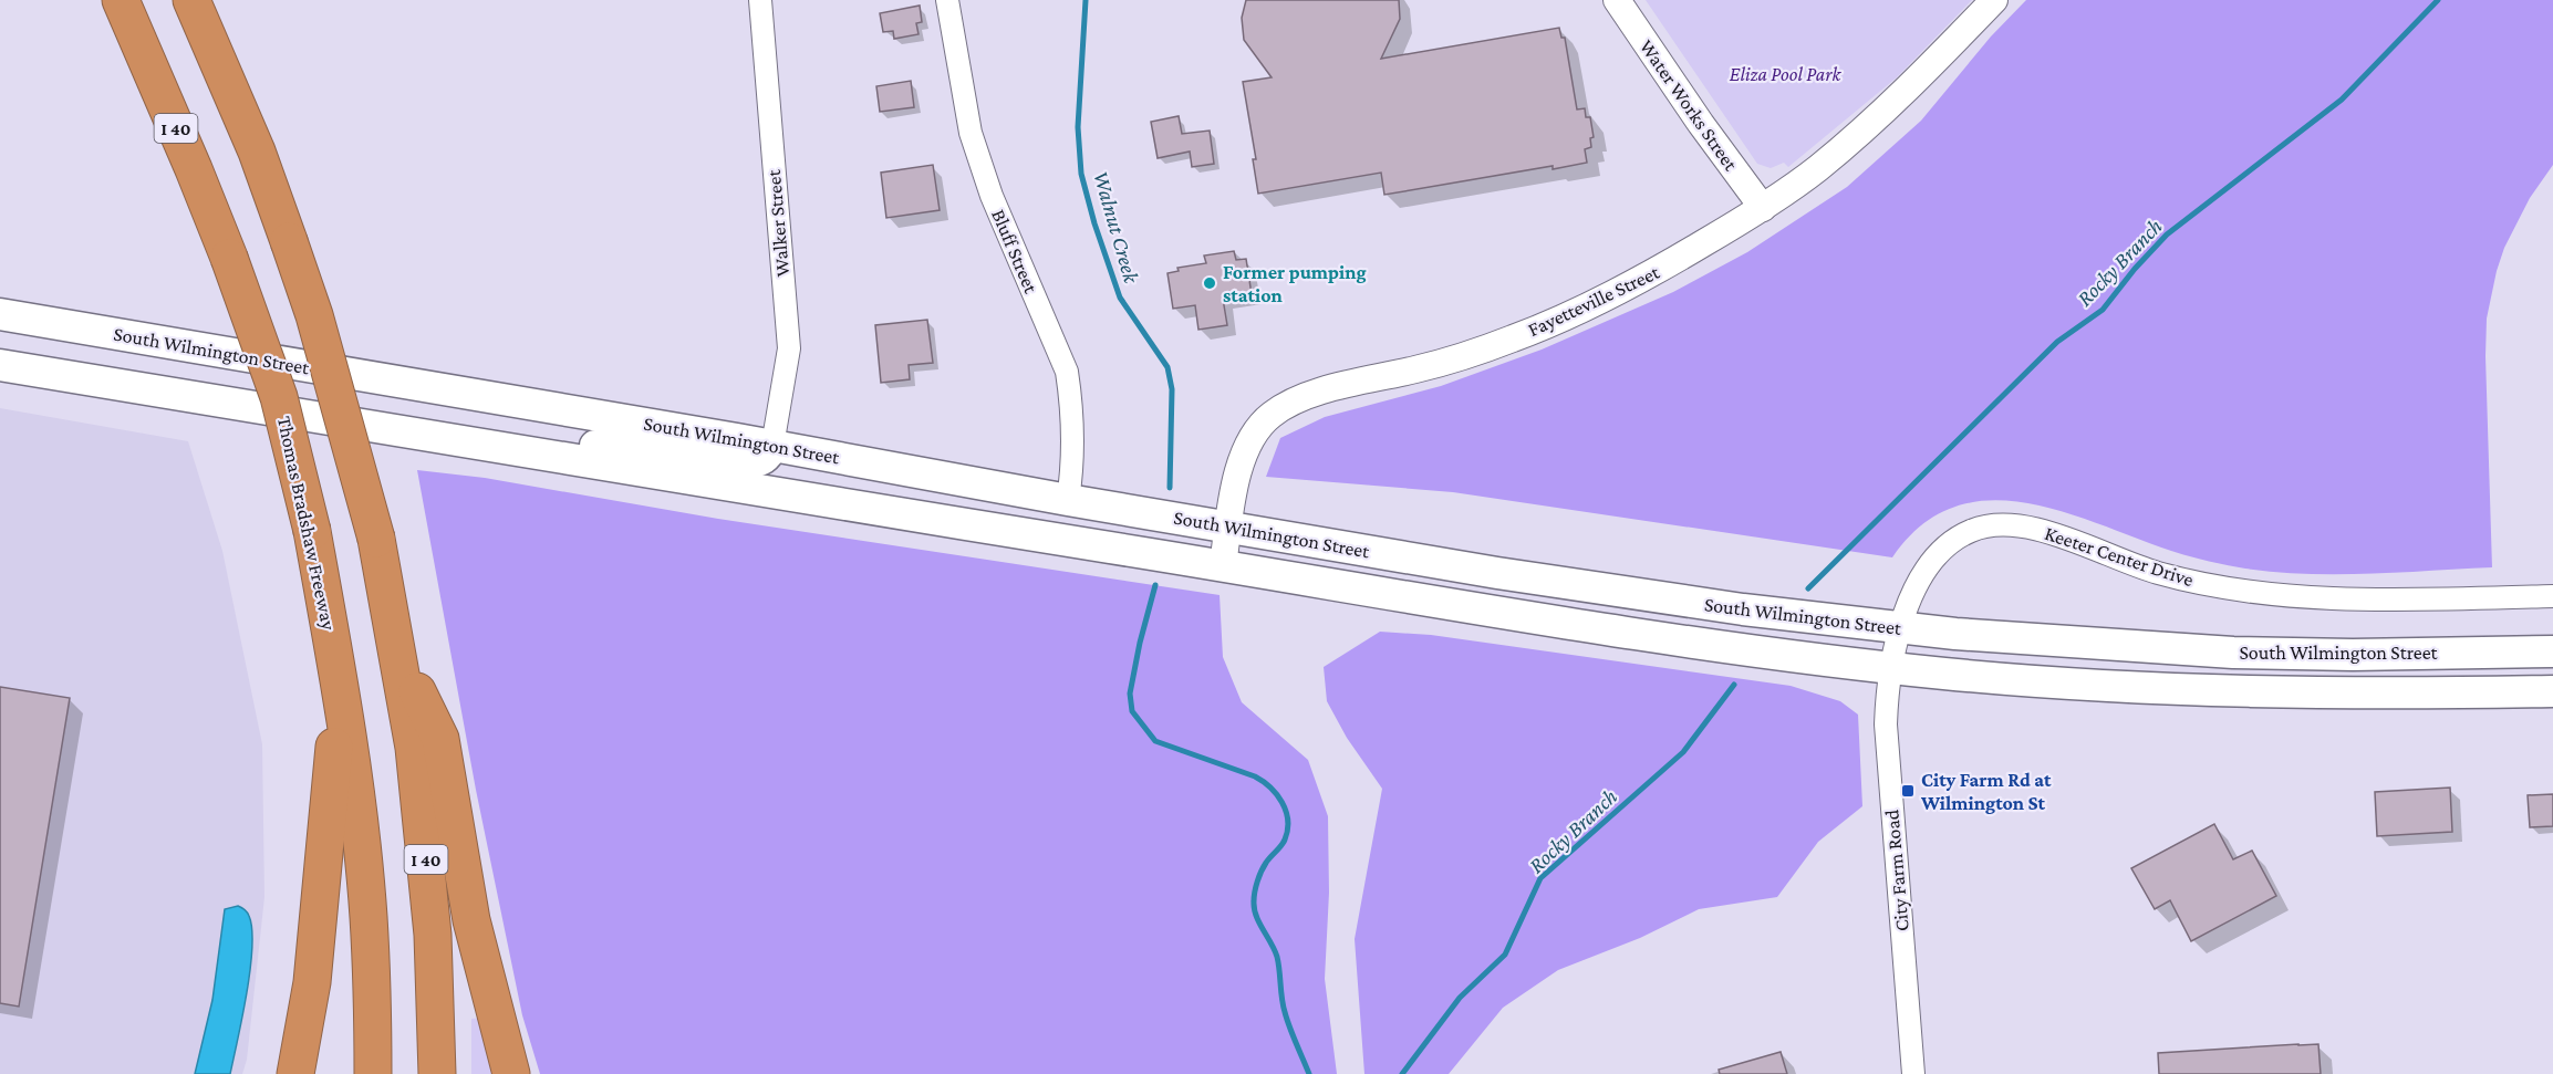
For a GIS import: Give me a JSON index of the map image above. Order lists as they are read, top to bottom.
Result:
{
  "streets": {
    "highway": ["I 40", "Thomas Bradshaw Freeway"],
    "main road": ["South Wilmington Street"],
    "street": [
      "Water Works Street",
      "Walker Street",
      "Bluff Street",
      "Fayetteville Street",
      "Keeter Center Drive",
      "City Farm Road"
    ]
  },
  "crossings": [
    ["Water Works Street", "Fayetteville Street"],
    ["Walker Street", "South Wilmington Street"],
    ["Bluff Street", "South Wilmington Street"],
    ["Fayetteville Street", "South Wilmington Street"],
    ["South Wilmington Street", "Keeter Center Drive"],
    ["South Wilmington Street", "City Farm Road"],
    ["Keeter Center Drive", "City Farm Road"]
  ],
  "water": ["Walnut Creek", "Rocky Branch"],
  "parks": ["Eliza Pool Park"],
  "places": {
    "other": ["Former pumping station"],
    "transit": ["City Farm Rd at Wilmington St"]
  }
}
